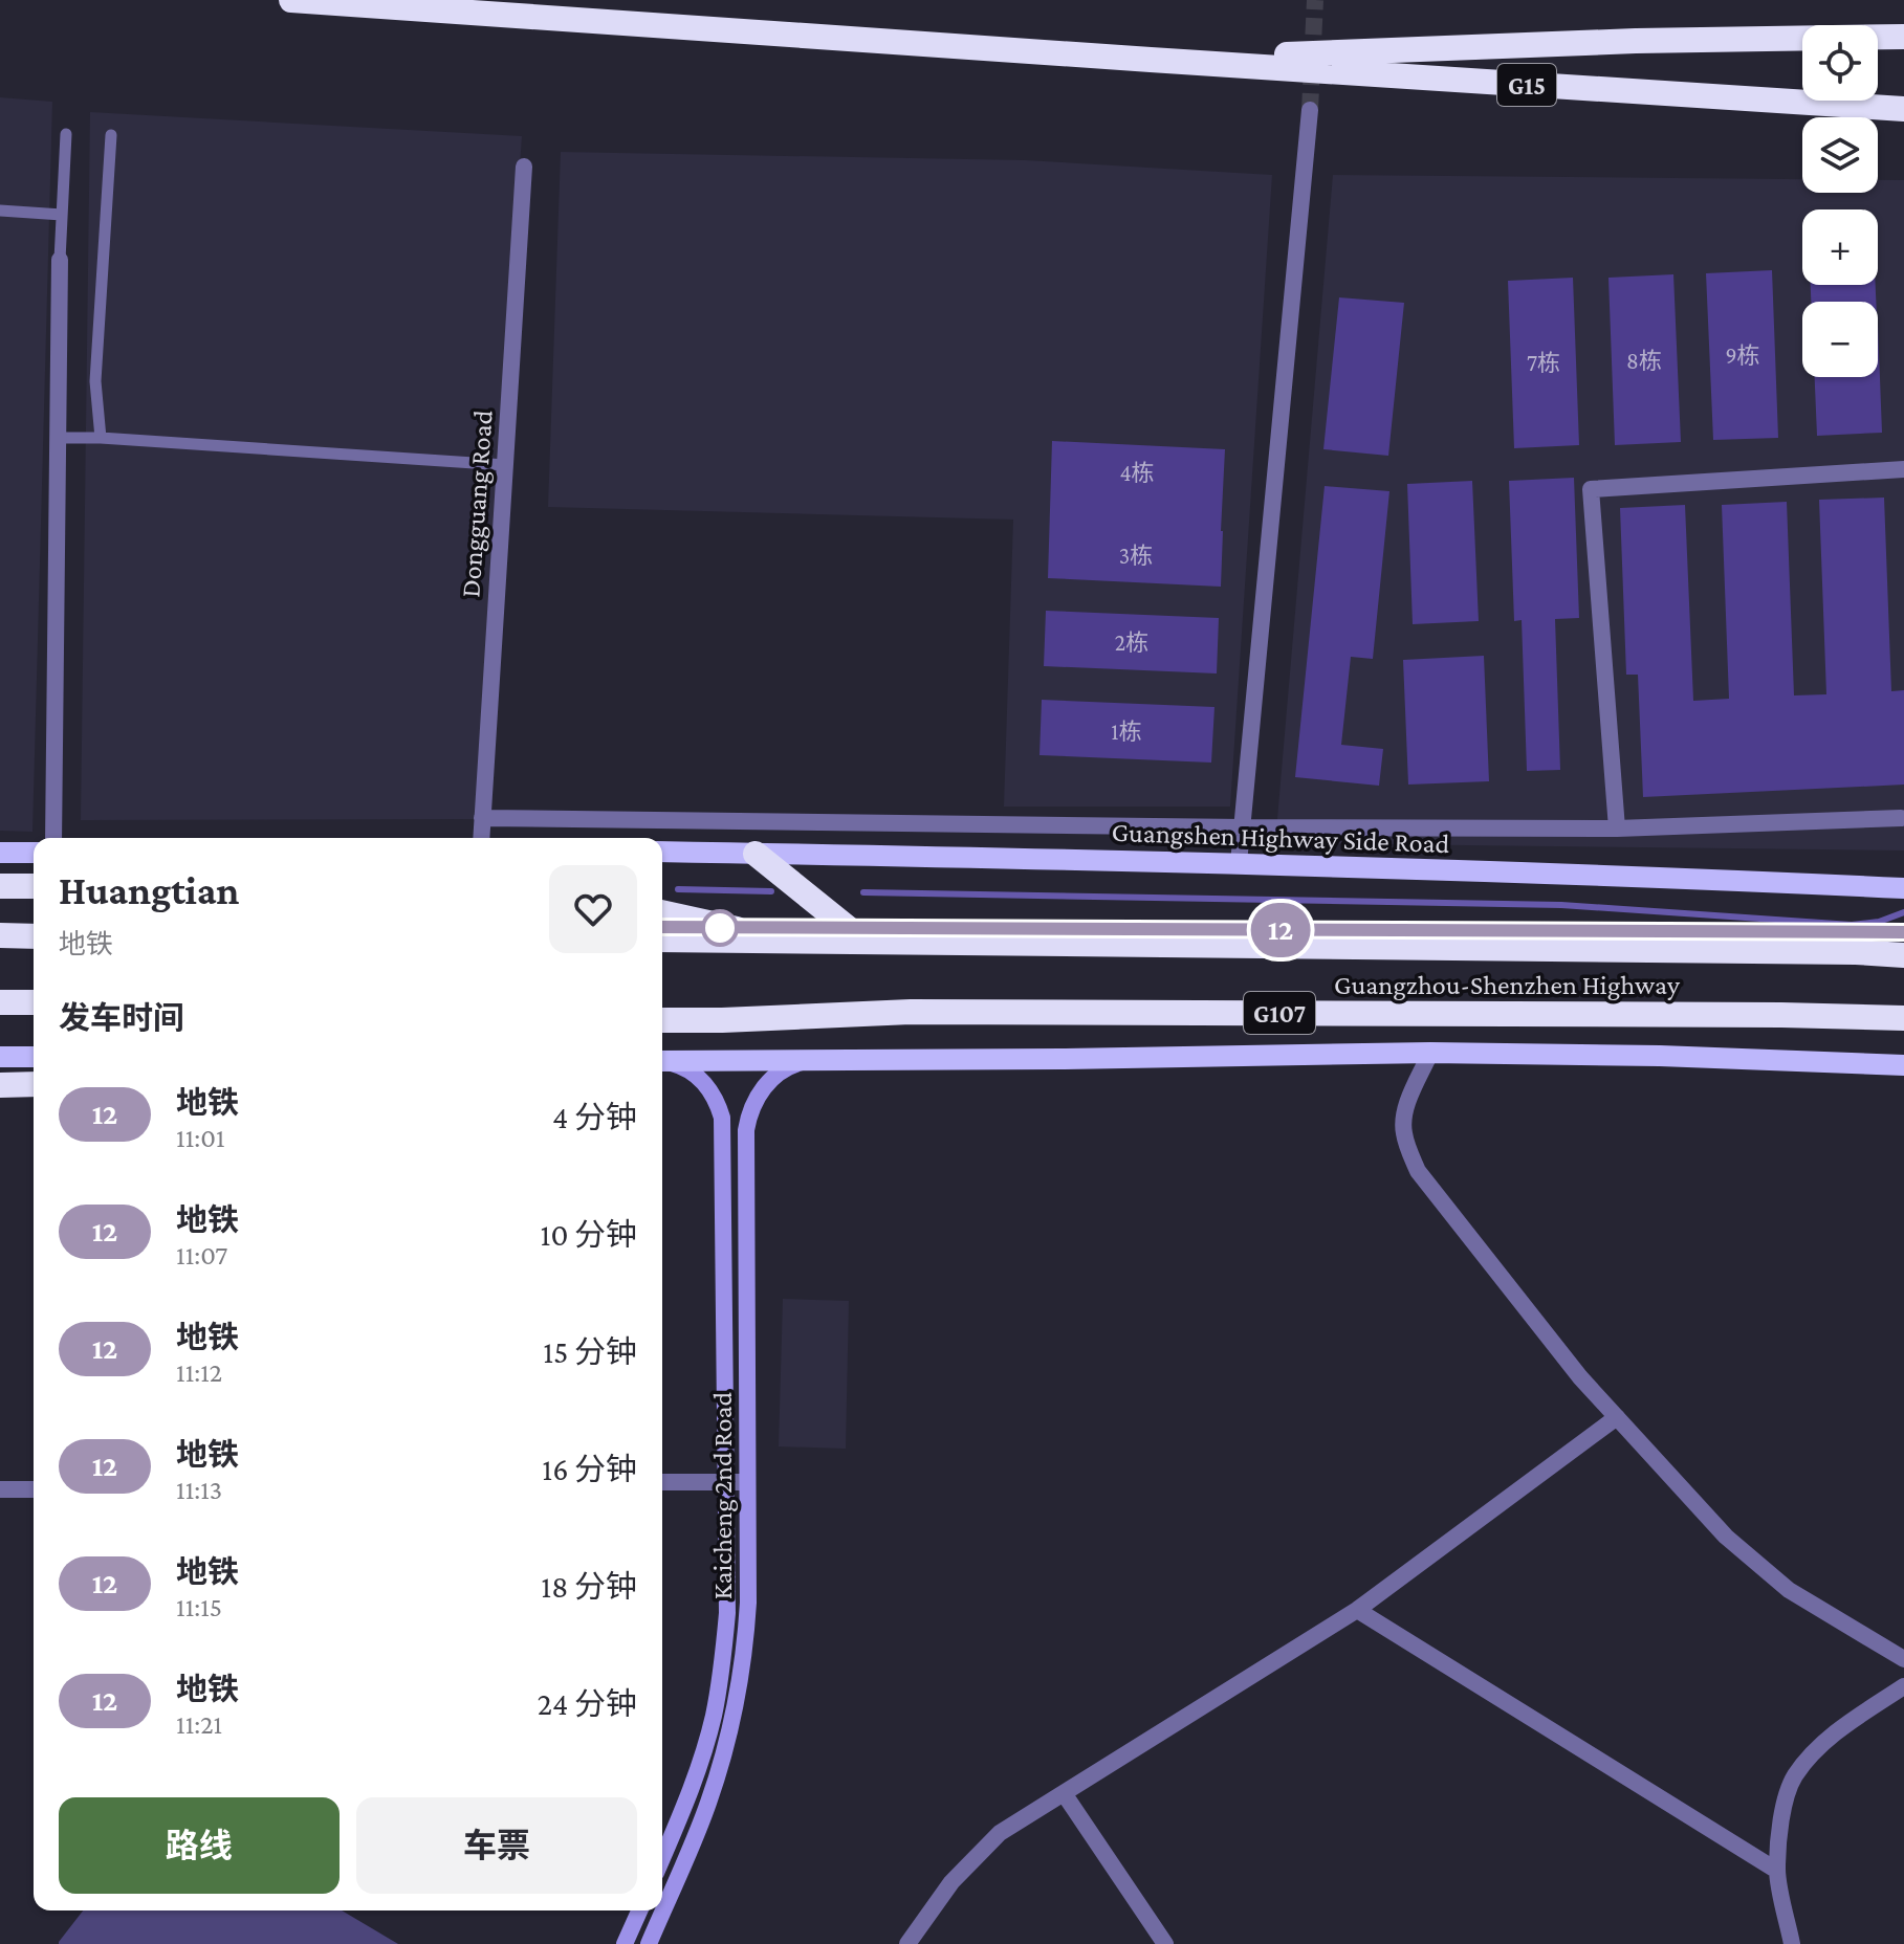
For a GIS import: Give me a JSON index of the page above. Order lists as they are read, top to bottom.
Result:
{
  "streets": {
    "highway": ["G15", "Guangzhou-Shenzhen Highway", "G107"],
    "main road": ["Guangshen Highway Side Road"],
    "street": ["Dongguang Road", "Kaicheng 2nd Road"]
  },
  "lines": ["metro line 12"],
  "house_numbers": [
    "9栋",
    "8栋",
    "7栋",
    "4栋",
    "3栋",
    "2栋",
    "1栋"
  ],
  "page": {
    "on_map": "12",
    "map_buttons": ["+", "−"],
    "heading": [
      ["Huangtian", "地铁"],
      "发车时间"
    ],
    "list": [
      {
        "mark": "12",
        "name": "地铁",
        "note": "11:01",
        "value": "4 分钟"
      },
      {
        "mark": "12",
        "name": "地铁",
        "note": "11:07",
        "value": "10 分钟"
      },
      {
        "mark": "12",
        "name": "地铁",
        "note": "11:12",
        "value": "15 分钟"
      },
      {
        "mark": "12",
        "name": "地铁",
        "note": "11:13",
        "value": "16 分钟"
      },
      {
        "mark": "12",
        "name": "地铁",
        "note": "11:15",
        "value": "18 分钟"
      },
      {
        "mark": "12",
        "name": "地铁",
        "note": "11:21",
        "value": "24 分钟"
      }
    ],
    "buttons": ["路线", "车票"]
  }
}
